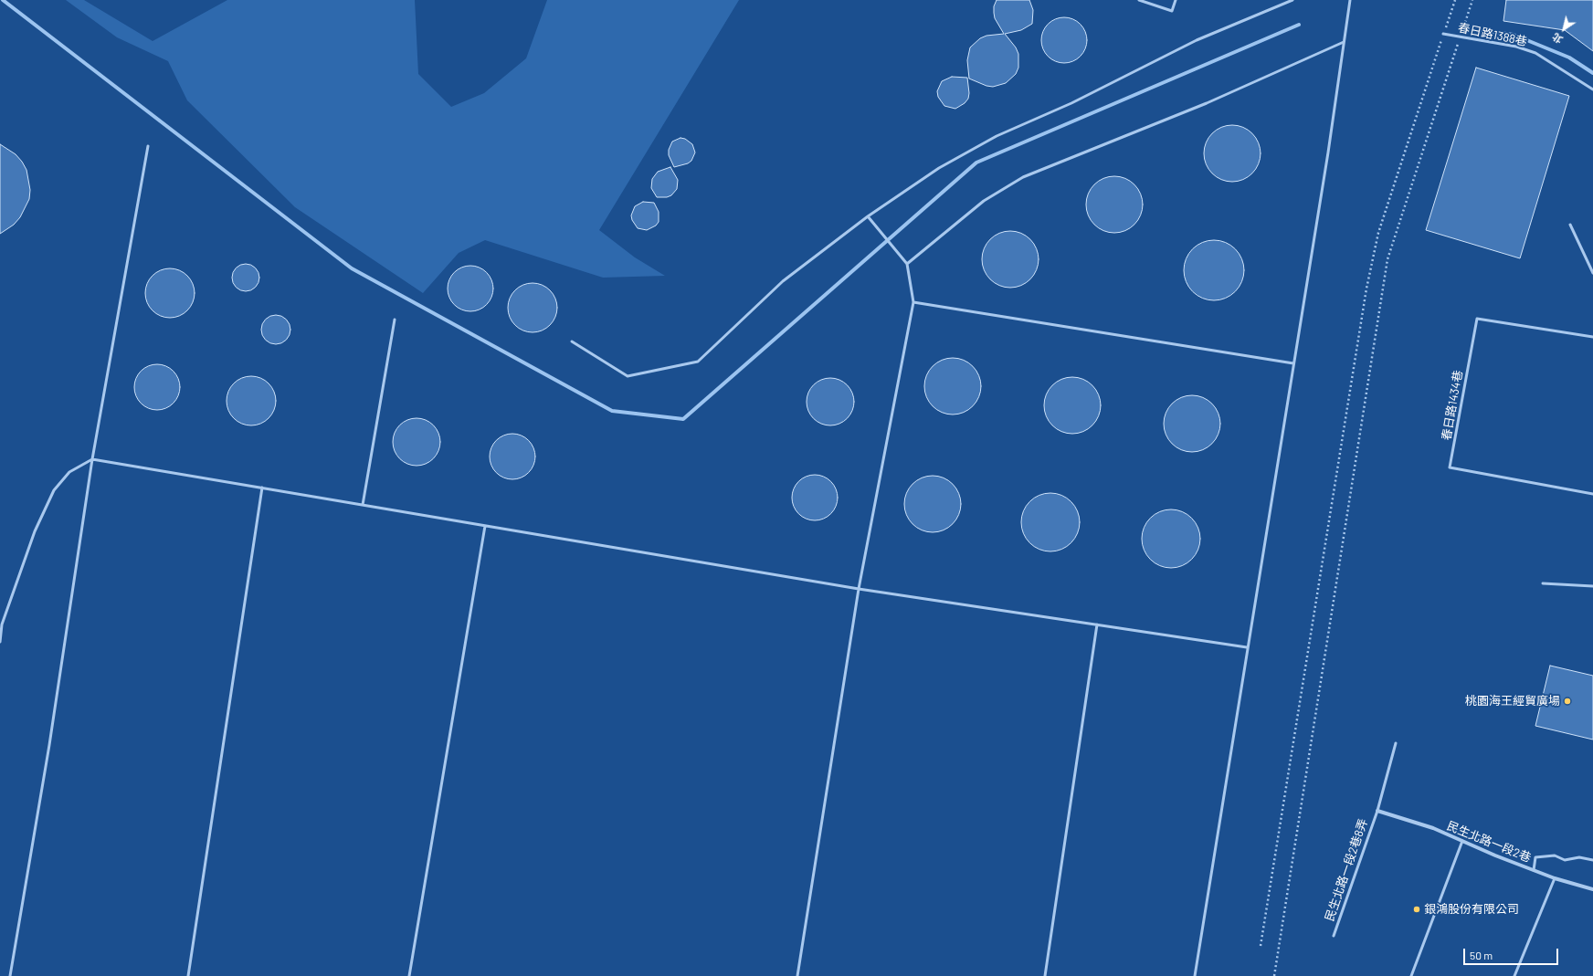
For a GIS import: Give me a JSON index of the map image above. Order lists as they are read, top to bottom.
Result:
{
  "streets": {
    "street": ["民生北路一段2巷"],
    "lane": ["春日路1388巷", "春日路1434巷", "民生北路一段2巷8弄"]
  },
  "crossings": [
    ["民生北路一段2巷", "民生北路一段2巷8弄"]
  ],
  "places": ["桃園海王經貿廣場", "銀鴻股份有限公司"],
  "scale_bar": "50 m",
  "north": "bottom left"
}
